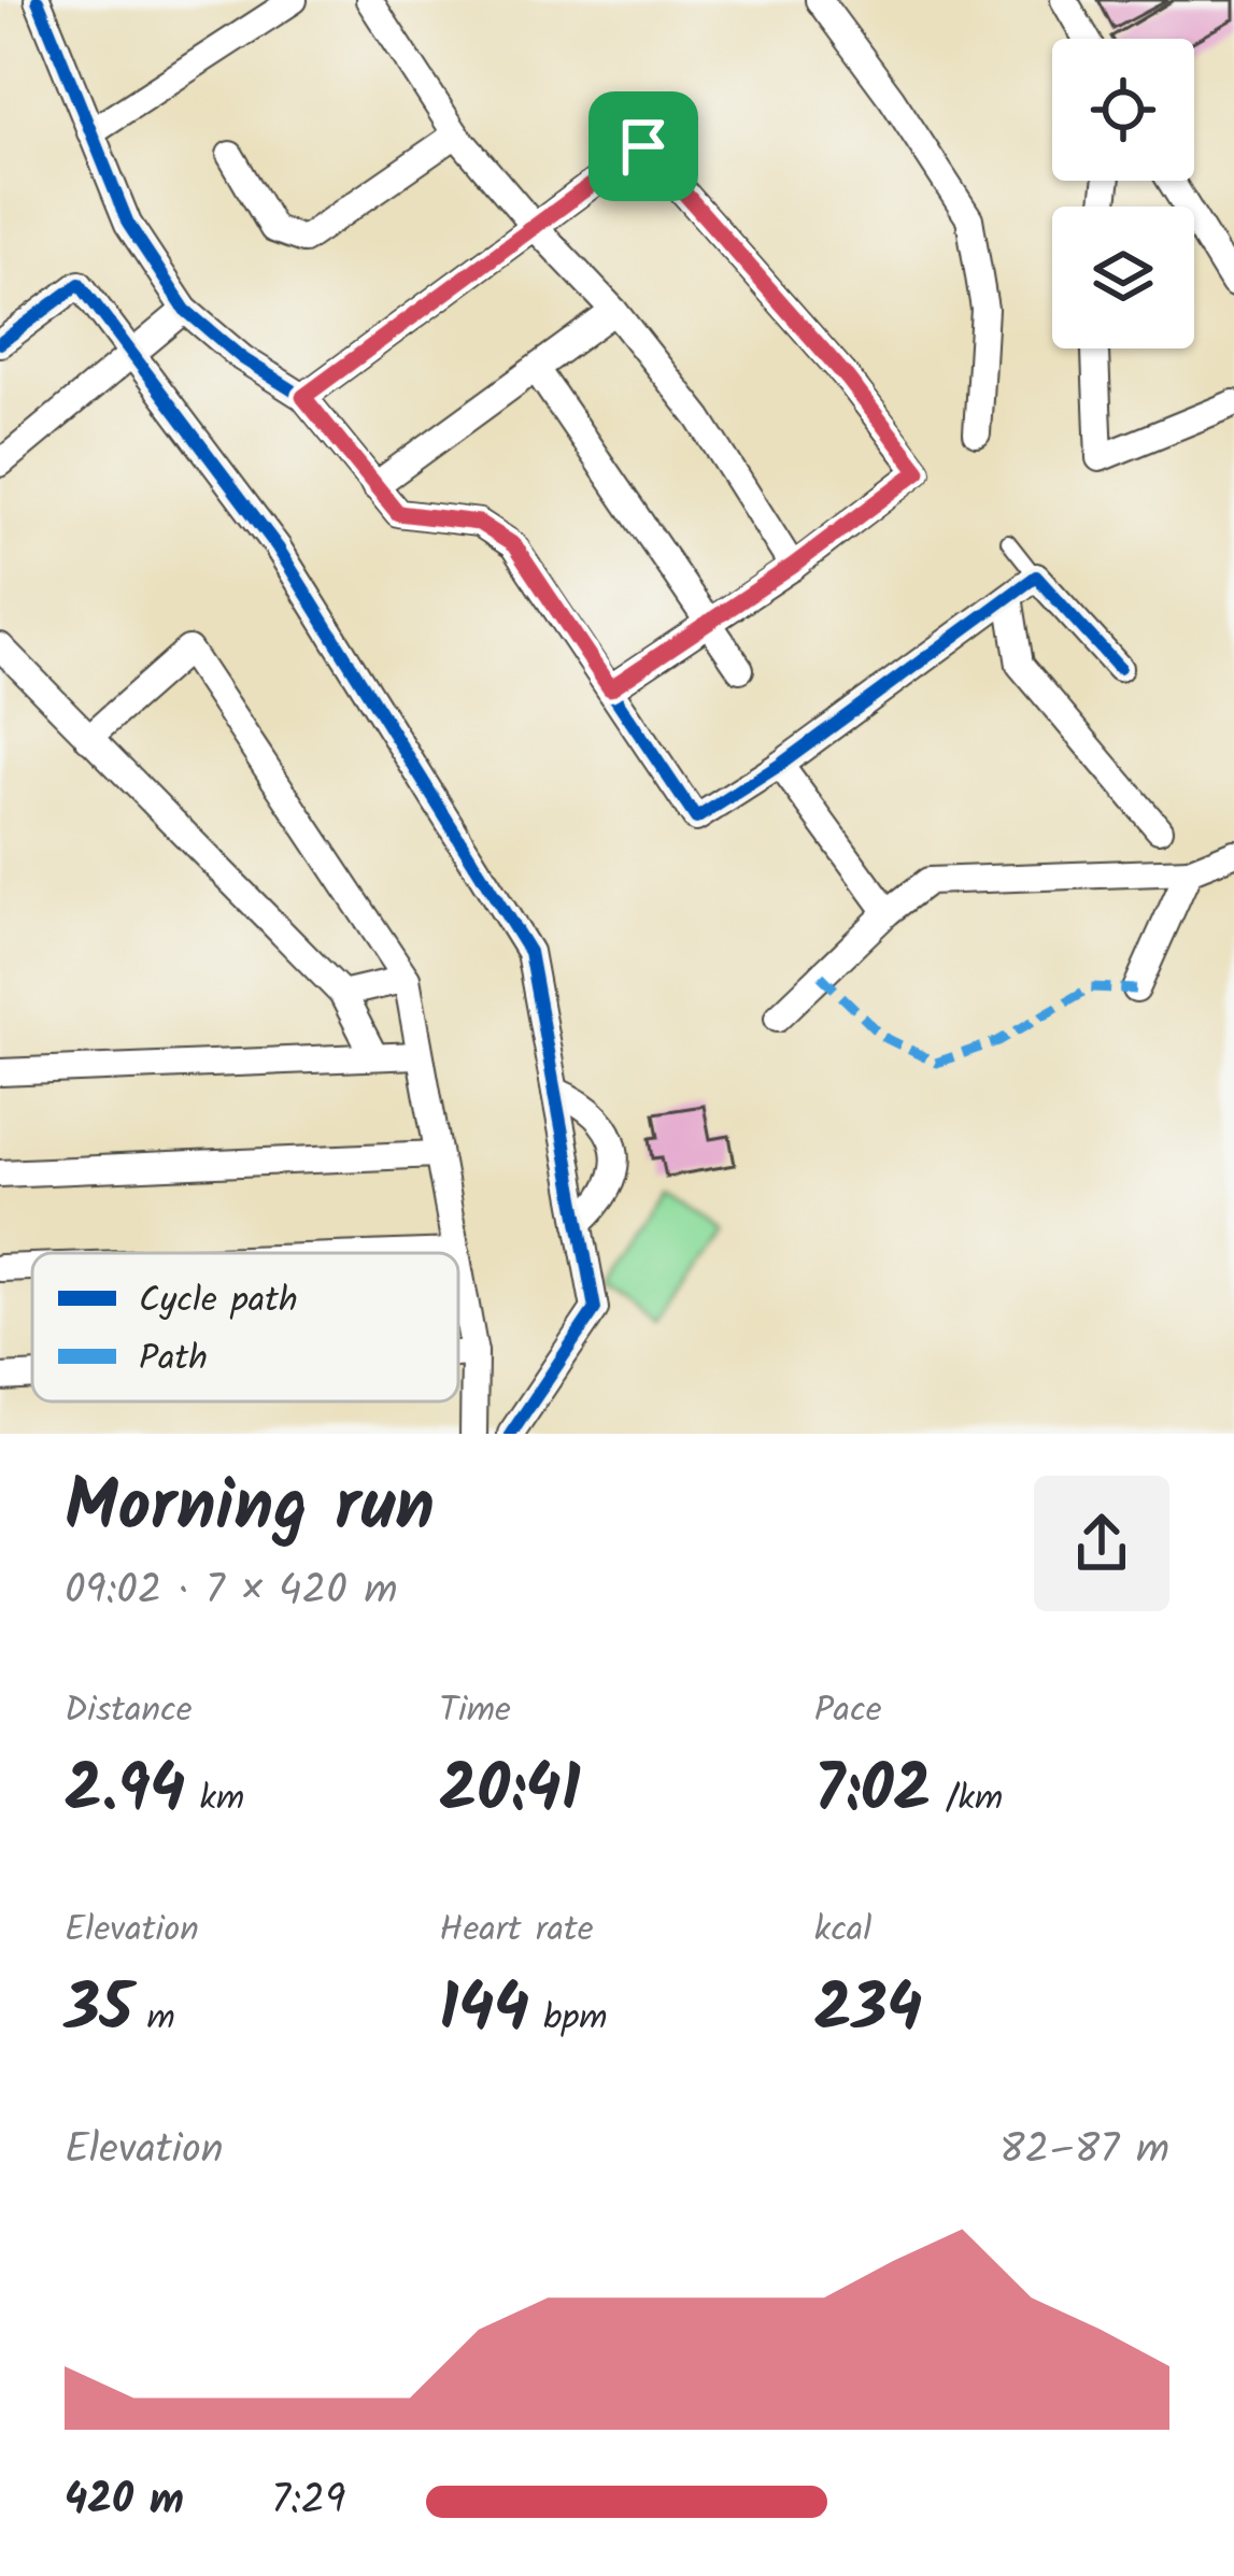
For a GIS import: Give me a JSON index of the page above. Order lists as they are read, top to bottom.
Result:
{
  "legend": ["Cycle path", "Path"],
  "page": {
    "heading": ["Morning run", "09:02 · 7 × 420 m"],
    "stats": [
      ["Distance", "2.94 km"],
      ["Time", "20:41"],
      ["Pace", "7:02 /km"],
      ["Elevation", "35 m"],
      ["Heart rate", "144 bpm"],
      ["kcal", "234"]
    ],
    "chart": ["Elevation", "82–87 m"],
    "list": [
      {
        "name": "420 m",
        "note": "7:29"
      }
    ]
  }
}
